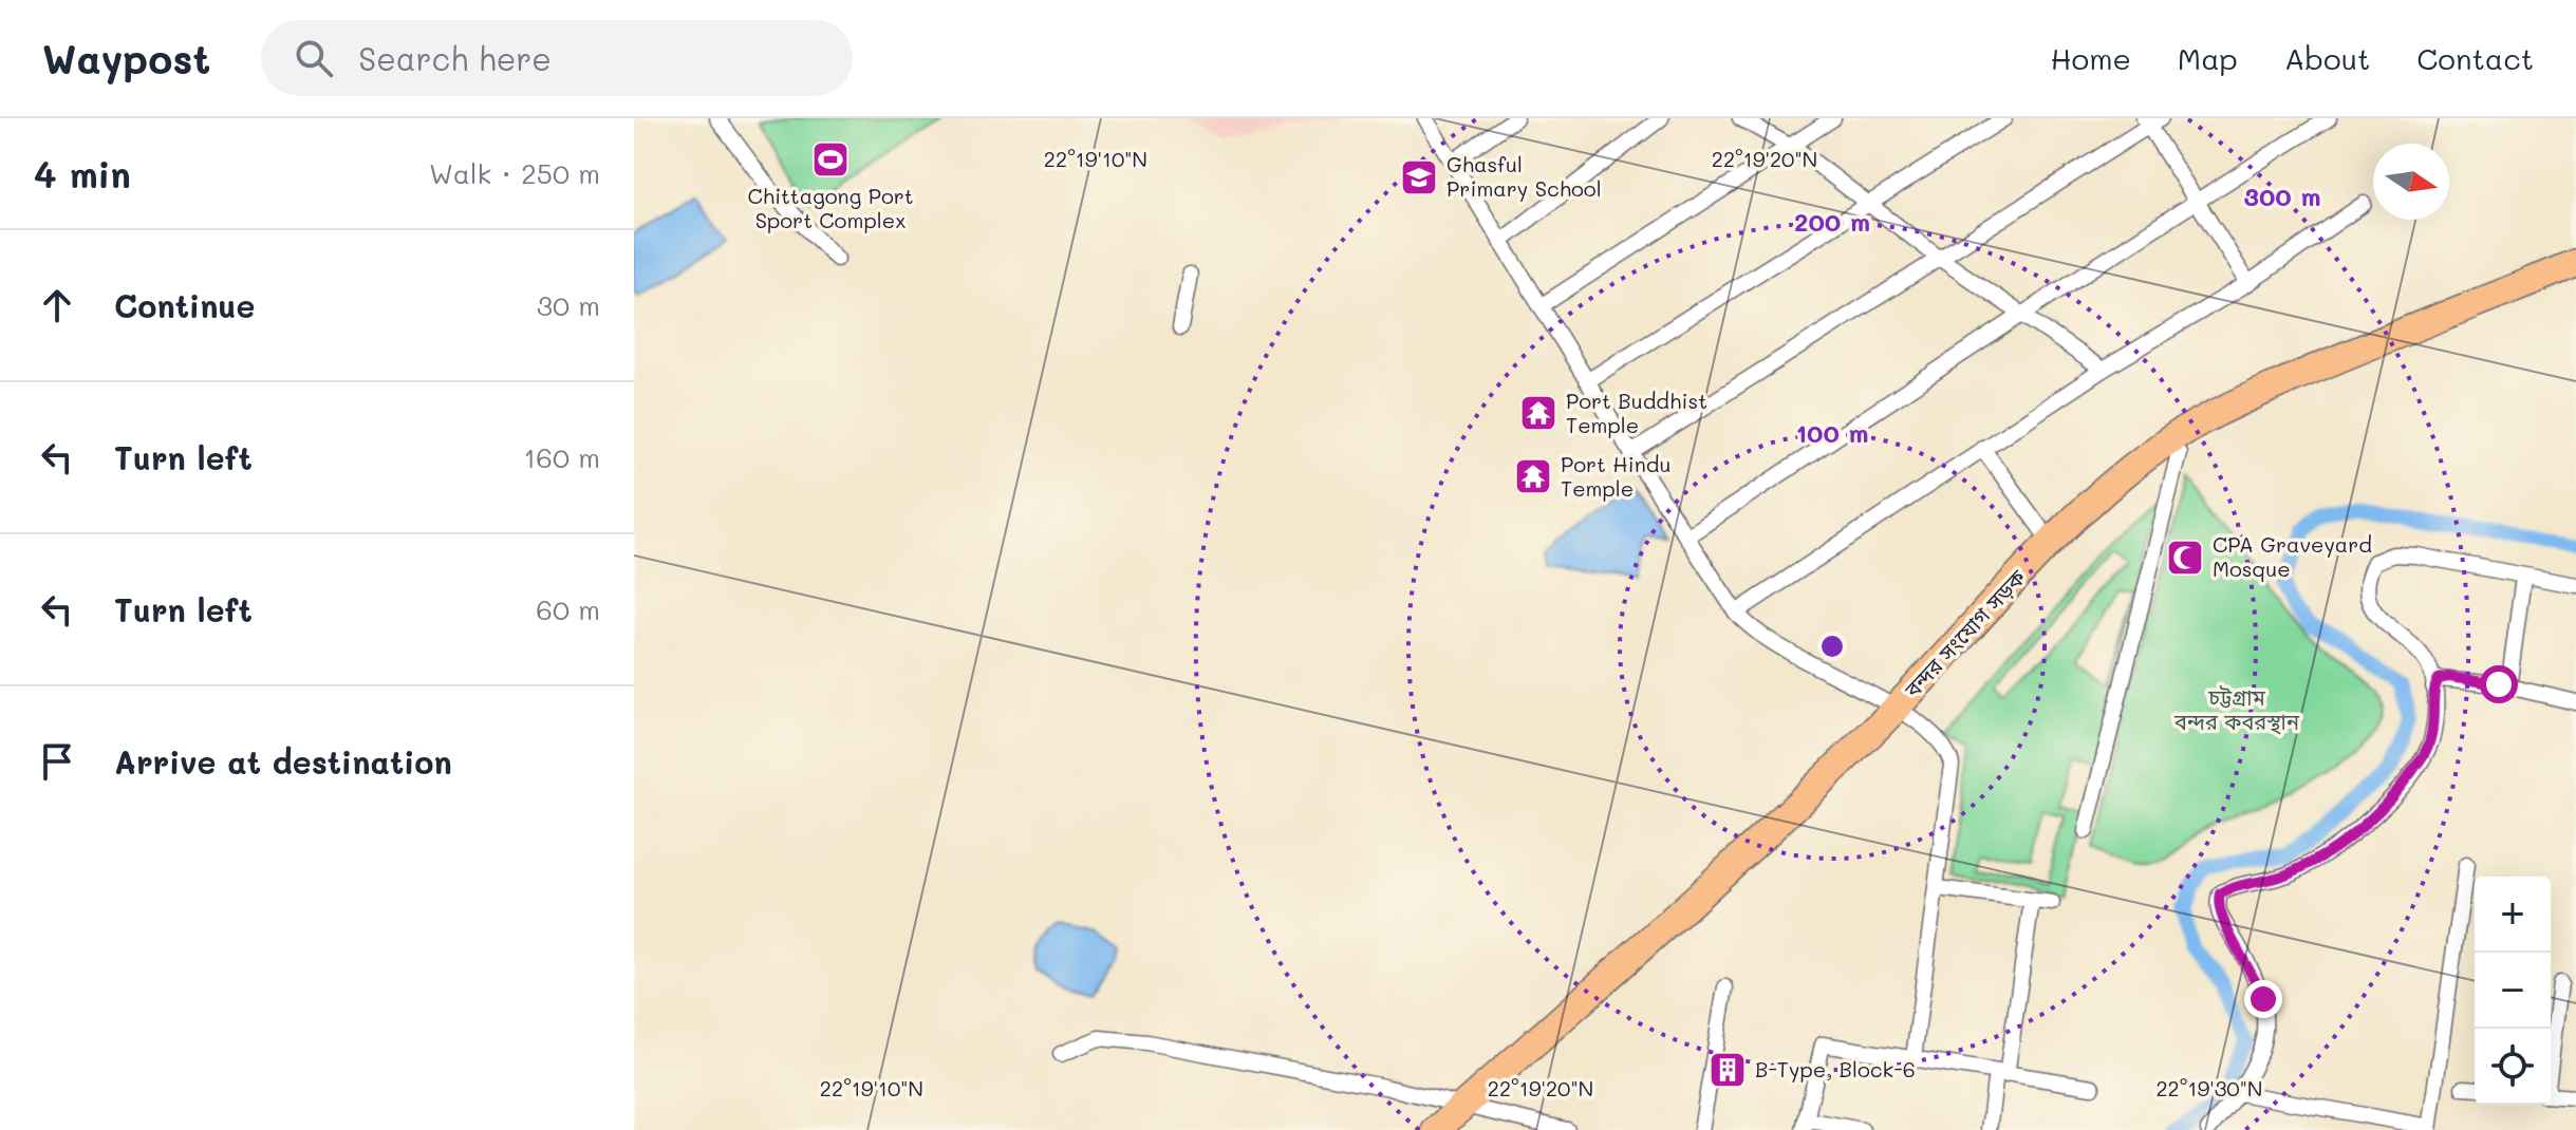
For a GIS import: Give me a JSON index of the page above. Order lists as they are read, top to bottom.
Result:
{
  "streets": {
    "highway": ["বন্দর সংযোগ সড়ক"]
  },
  "parks": ["চট্টগ্রাম বন্দর কবরস্থান"],
  "places": {
    "sports": ["Chittagong Port Sport Complex"],
    "school or university": ["Ghasful Primary School"],
    "temple": ["Port Buddhist Temple", "Port Hindu Temple"],
    "mosque": ["CPA Graveyard Mosque"],
    "building": ["B-Type, Block-6"]
  },
  "north": "right",
  "page": {
    "header": "Waypost",
    "search": "Search here",
    "nav": [
      "Home",
      "Map",
      "About",
      "Contact"
    ],
    "heading": ["4 min", "Walk · 250 m"],
    "list": [
      ["Continue", "30 m"],
      ["Turn left", "160 m"],
      ["Turn left", "60 m"],
      "Arrive at destination"
    ],
    "map_buttons": ["+", "−"]
  },
  "coordinates": ["22°19'10\"N", "22°19'20\"N", "22°19'30\"N"],
  "rings": ["300 m", "200 m", "100 m"]
}
